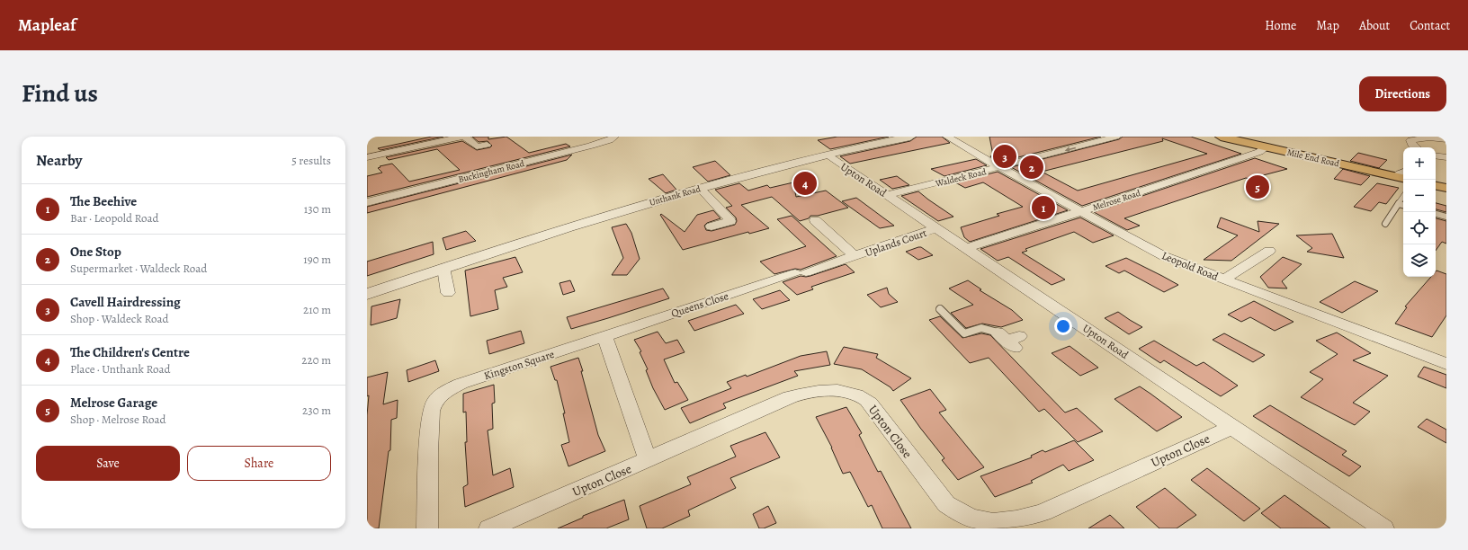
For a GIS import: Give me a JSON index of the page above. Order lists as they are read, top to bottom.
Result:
{
  "streets": {
    "highway": ["Mile End Road"],
    "street": [
      "Buckingham Road",
      "Waldeck Road",
      "Upton Road",
      "Unthank Road",
      "Melrose Road",
      "Uplands Court",
      "Leopold Road",
      "Queens Close",
      "Kingston Square",
      "Upton Close"
    ]
  },
  "crossings": [
    ["Mile End Road", "Melrose Road"],
    ["Waldeck Road", "Upton Road"],
    ["Waldeck Road", "Leopold Road"],
    ["Upton Road", "Unthank Road"],
    ["Upton Road", "Melrose Road"],
    ["Upton Road", "Uplands Court"],
    ["Upton Road", "Upton Close"],
    ["Melrose Road", "Leopold Road"],
    ["Uplands Court", "Queens Close"],
    ["Queens Close", "Kingston Square"]
  ],
  "one_way": ["Waldeck Road"],
  "page": {
    "header": "Mapleaf",
    "nav": [
      "Home",
      "Map",
      "About",
      "Contact"
    ],
    "title": "Find us",
    "buttons": [
      "Directions",
      ["Save", "Share"]
    ],
    "heading": ["Nearby", "5 results"],
    "pins": [
      "3",
      "2",
      "4",
      "5",
      "1"
    ],
    "map_buttons": ["+", "−"],
    "list": [
      {
        "mark": "1",
        "name": "The Beehive",
        "note": "Bar · Leopold Road",
        "value": "130 m"
      },
      {
        "mark": "2",
        "name": "One Stop",
        "note": "Supermarket · Waldeck Road",
        "value": "190 m"
      },
      {
        "mark": "3",
        "name": "Cavell Hairdressing",
        "note": "Shop · Waldeck Road",
        "value": "210 m"
      },
      {
        "mark": "4",
        "name": "The Children's Centre",
        "note": "Place · Unthank Road",
        "value": "220 m"
      },
      {
        "mark": "5",
        "name": "Melrose Garage",
        "note": "Shop · Melrose Road",
        "value": "230 m"
      }
    ]
  }
}
